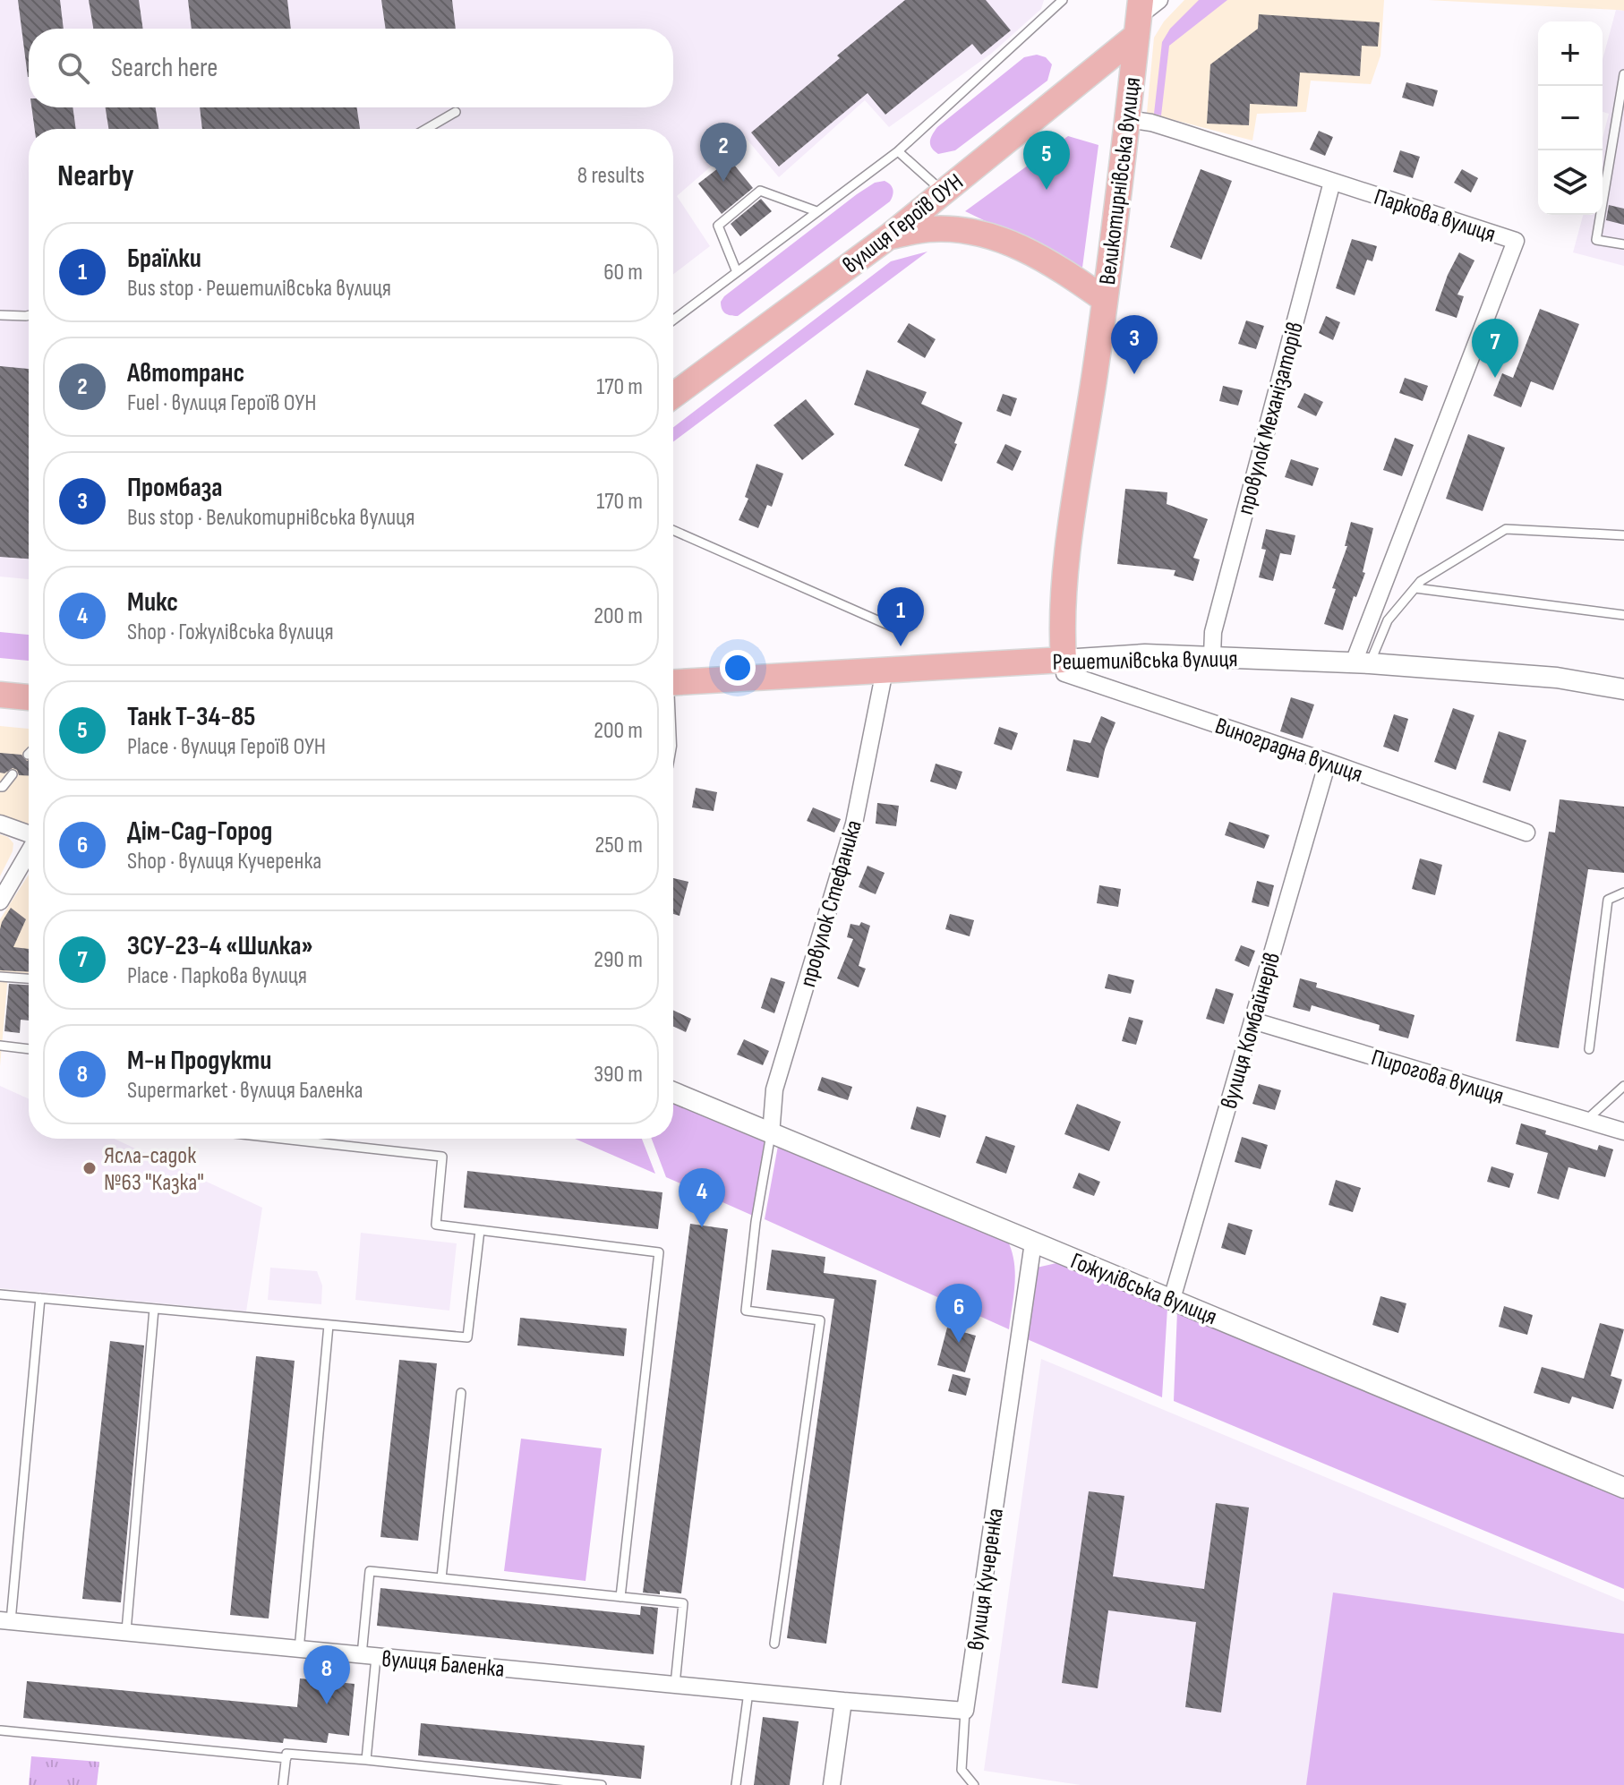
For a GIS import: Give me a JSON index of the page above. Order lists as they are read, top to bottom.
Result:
{
  "streets": {
    "main road": ["Великотирнівська вулиця", "вулиця Героїв ОУН", "Решетилівська вулиця"],
    "street": [
      "Паркова вулиця",
      "провулок Механізаторів",
      "Виноградна вулиця",
      "провулок Стефаника",
      "вулиця Комбайнерів",
      "Пирогова вулиця",
      "Гожулівська вулиця",
      "вулиця Кучеренка",
      "вулиця Баленка"
    ]
  },
  "crossings": [
    ["Великотирнівська вулиця", "Паркова вулиця"],
    ["Великотирнівська вулиця", "вулиця Героїв ОУН"],
    ["Великотирнівська вулиця", "Решетилівська вулиця"],
    ["Великотирнівська вулиця", "Виноградна вулиця"],
    ["Паркова вулиця", "провулок Механізаторів"],
    ["Паркова вулиця", "Решетилівська вулиця"],
    ["провулок Механізаторів", "Решетилівська вулиця"],
    ["Решетилівська вулиця", "Виноградна вулиця"],
    ["Решетилівська вулиця", "провулок Стефаника"],
    ["Виноградна вулиця", "вулиця Комбайнерів"],
    ["провулок Стефаника", "Гожулівська вулиця"],
    ["вулиця Комбайнерів", "Пирогова вулиця"],
    ["вулиця Комбайнерів", "Гожулівська вулиця"],
    ["Гожулівська вулиця", "вулиця Кучеренка"]
  ],
  "places": ["Ясла-садок №63 \"Казка\""],
  "page": {
    "map_buttons": ["+", "−"],
    "search": "Search here",
    "pins": [
      "2",
      "5",
      "3",
      "7",
      "1",
      "4",
      "6",
      "8"
    ],
    "heading": ["Nearby", "8 results"],
    "list": [
      {
        "mark": "1",
        "name": "Браїлки",
        "note": "Bus stop · Решетилівська вулиця",
        "value": "60 m"
      },
      {
        "mark": "2",
        "name": "Автотранс",
        "note": "Fuel · вулиця Героїв ОУН",
        "value": "170 m"
      },
      {
        "mark": "3",
        "name": "Промбаза",
        "note": "Bus stop · Великотирнівська вулиця",
        "value": "170 m"
      },
      {
        "mark": "4",
        "name": "Микс",
        "note": "Shop · Гожулівська вулиця",
        "value": "200 m"
      },
      {
        "mark": "5",
        "name": "Танк Т-34-85",
        "note": "Place · вулиця Героїв ОУН",
        "value": "200 m"
      },
      {
        "mark": "6",
        "name": "Дім-Сад-Город",
        "note": "Shop · вулиця Кучеренка",
        "value": "250 m"
      },
      {
        "mark": "7",
        "name": "ЗСУ-23-4 «Шилка»",
        "note": "Place · Паркова вулиця",
        "value": "290 m"
      },
      {
        "mark": "8",
        "name": "М-н Продукти",
        "note": "Supermarket · вулиця Баленка",
        "value": "390 m"
      }
    ]
  }
}
